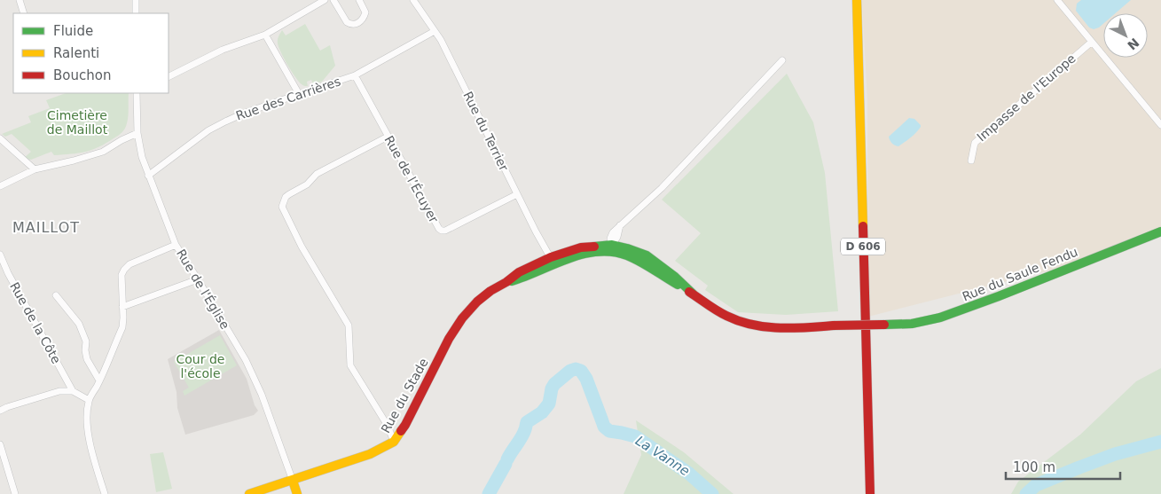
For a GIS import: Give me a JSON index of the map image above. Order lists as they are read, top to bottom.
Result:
{
  "streets": {
    "street": [
      "Impasse de l'Europe",
      "Rue des Carrières",
      "Rue du Terrier",
      "Rue de l’Écuyer",
      "D 606",
      "Rue du Saule Fendu",
      "Rue de l'Église",
      "Rue de la Côte",
      "Rue du Stade"
    ]
  },
  "crossings": [
    ["Rue des Carrières", "Rue du Terrier"],
    ["Rue des Carrières", "Rue de l’Écuyer"],
    ["Rue des Carrières", "Rue de l'Église"],
    ["Rue du Terrier", "Rue de l’Écuyer"],
    ["Rue du Terrier", "Rue du Stade"],
    ["Rue du Saule Fendu", "Rue du Stade"],
    ["Rue de l'Église", "Rue du Stade"]
  ],
  "districts": ["MAILLOT"],
  "water": ["La Vanne"],
  "parks": ["Cimetière de Maillot", "Cour de l'école"],
  "legend": ["Fluide", "Ralenti", "Bouchon"],
  "scale_bar": "100 m",
  "north": "bottom right"
}
